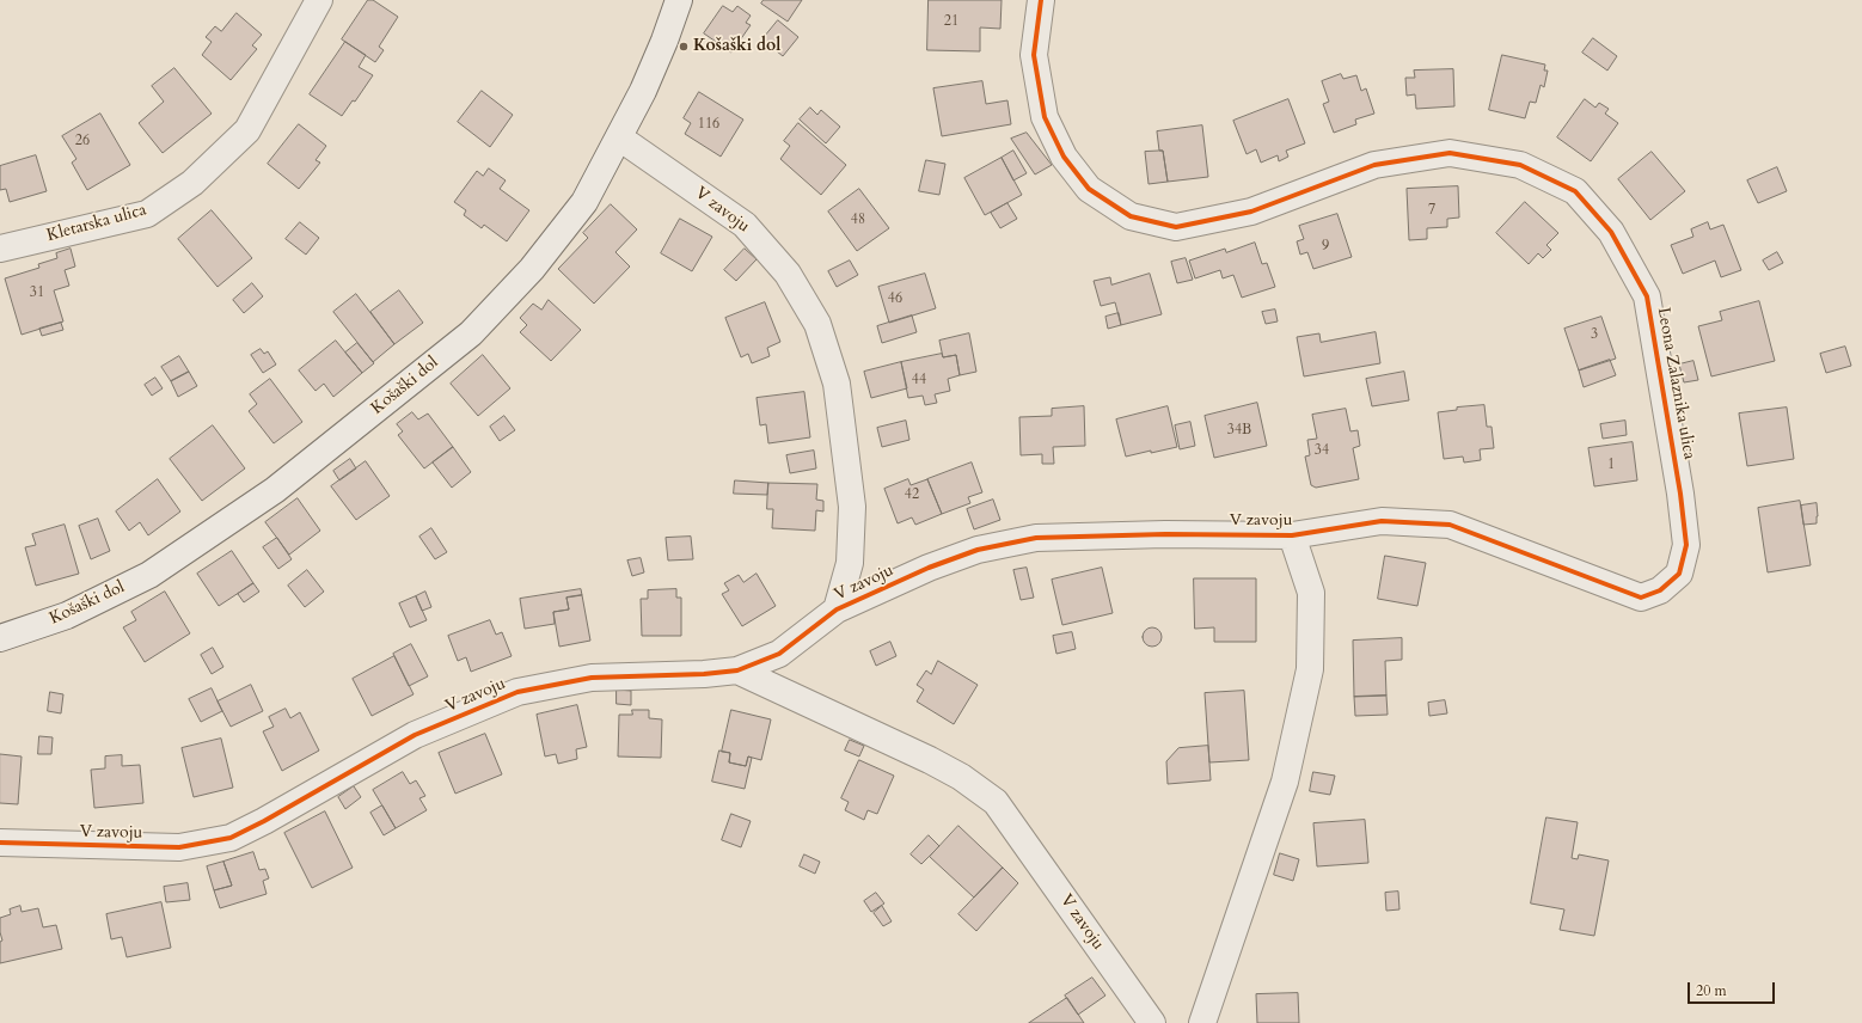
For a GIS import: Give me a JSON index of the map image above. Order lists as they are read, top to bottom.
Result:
{
  "streets": {
    "street": [
      "V zavoju",
      "Kletarska ulica",
      "Leona Zalaznika ulica",
      "Košaški dol"
    ]
  },
  "crossings": [
    ["V zavoju", "Leona Zalaznika ulica"],
    ["V zavoju", "Košaški dol"]
  ],
  "places": ["Košaški dol"],
  "house_numbers": [
    "21",
    "116",
    "26",
    "7",
    "48",
    "9",
    "31",
    "46",
    "3",
    "44",
    "34B",
    "34",
    "1",
    "42"
  ],
  "scale_bar": "20 m"
}
